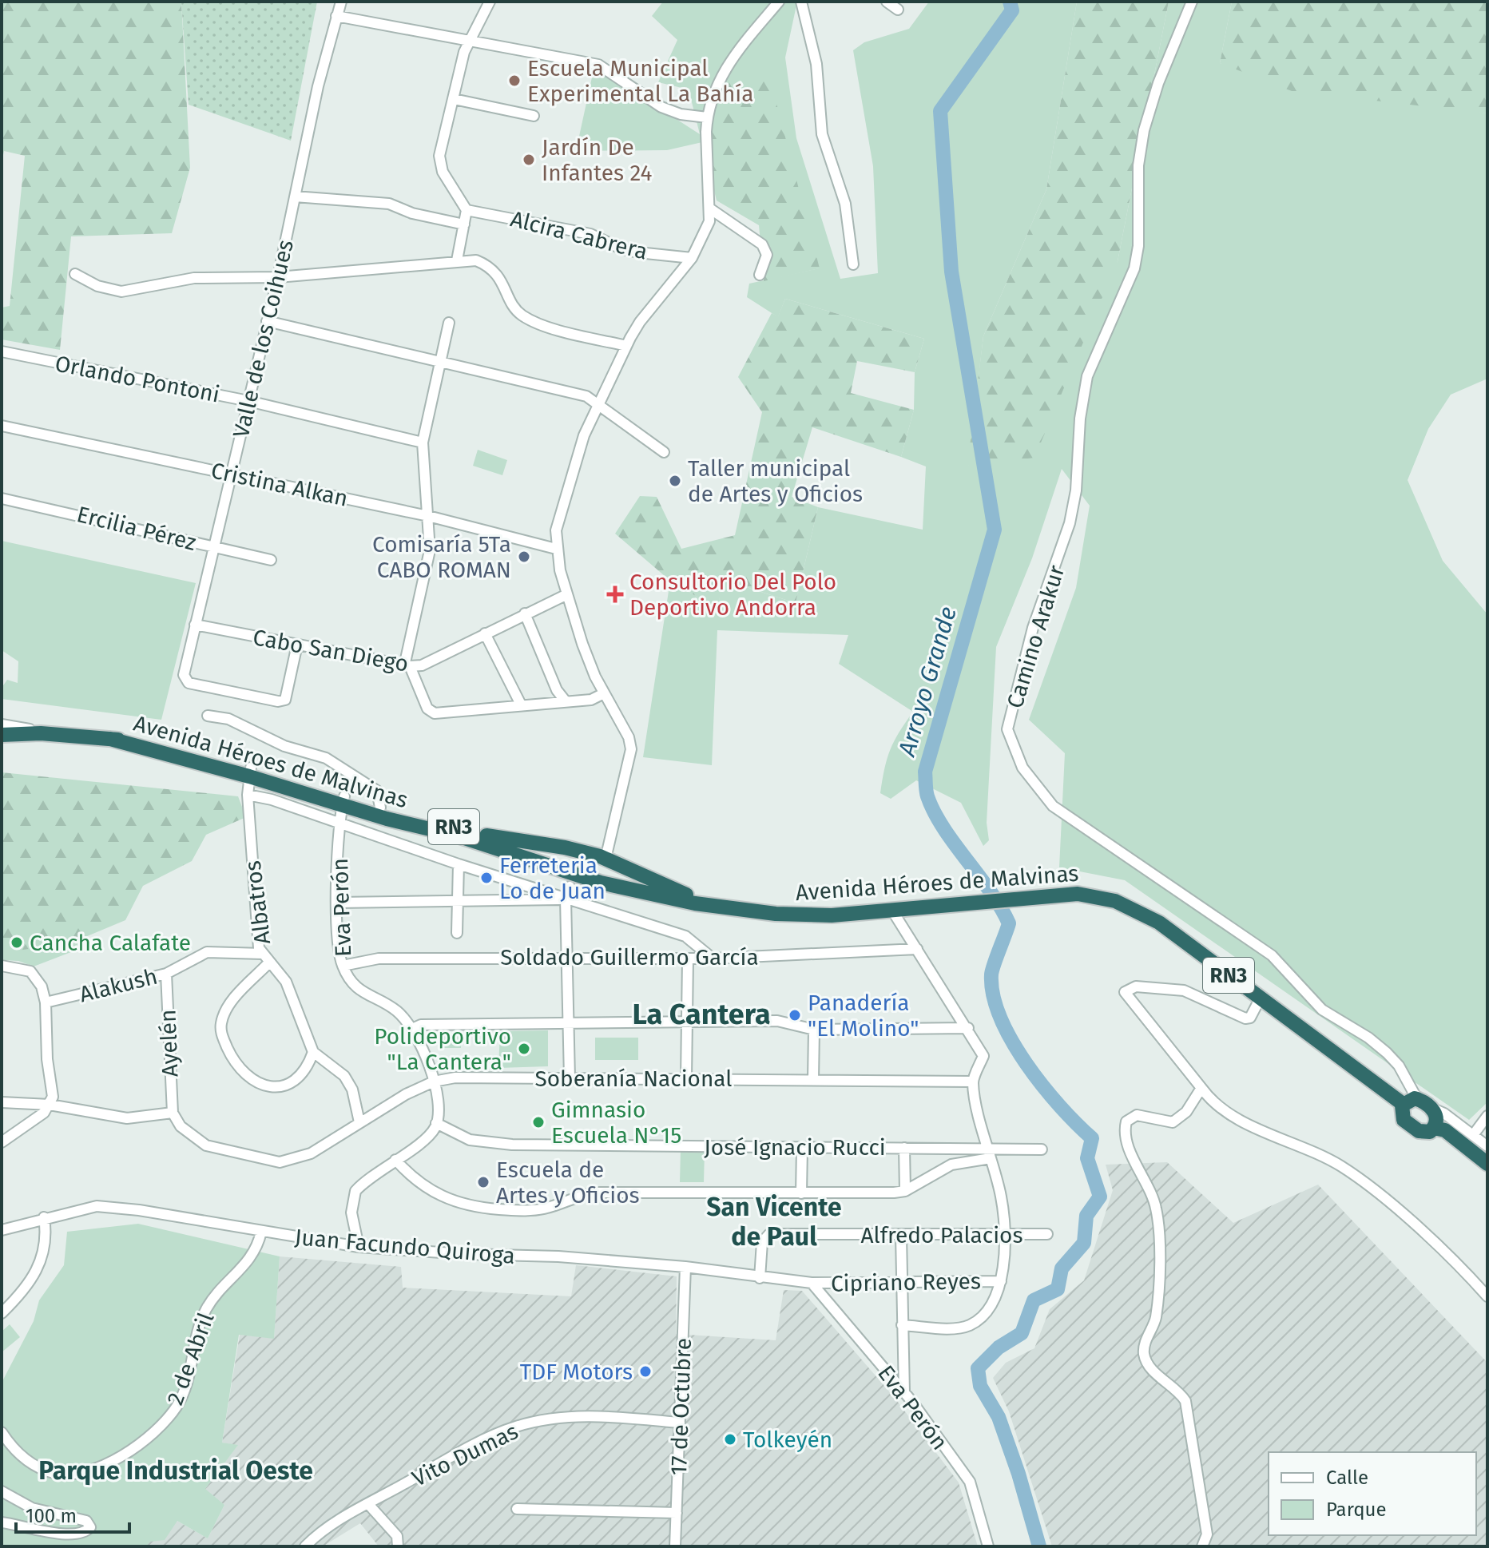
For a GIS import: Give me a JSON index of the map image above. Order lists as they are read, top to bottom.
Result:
{
  "streets": {
    "highway": ["Avenida Héroes de Malvinas", "RN3"],
    "street": [
      "Alcira Cabrera",
      "Valle de los Coihues",
      "Orlando Pontoni",
      "Cristina Alkan",
      "Ercilia Pérez",
      "Camino Arakur",
      "Cabo San Diego",
      "Albatros",
      "Eva Perón",
      "Soldado Guillermo García",
      "Alakush",
      "Ayelén",
      "Soberanía Nacional",
      "José Ignacio Rucci",
      "Alfredo Palacios",
      "Juan Facundo Quiroga",
      "Cipriano Reyes",
      "2 de Abril",
      "17 de Octubre",
      "Vito Dumas"
    ]
  },
  "crossings": [
    ["Valle de los Coihues", "Orlando Pontoni"],
    ["Valle de los Coihues", "Cristina Alkan"],
    ["Valle de los Coihues", "Ercilia Pérez"],
    ["Valle de los Coihues", "Cabo San Diego"],
    ["Camino Arakur", "Avenida Héroes de Malvinas"],
    ["Avenida Héroes de Malvinas", "Albatros"],
    ["Avenida Héroes de Malvinas", "Eva Perón"],
    ["Albatros", "Alakush"],
    ["Eva Perón", "Soldado Guillermo García"],
    ["Eva Perón", "Soberanía Nacional"],
    ["Eva Perón", "José Ignacio Rucci"],
    ["Eva Perón", "Juan Facundo Quiroga"],
    ["Eva Perón", "Cipriano Reyes"],
    ["Alakush", "Ayelén"],
    ["Ayelén", "Soberanía Nacional"],
    ["Alfredo Palacios", "Juan Facundo Quiroga"],
    ["Juan Facundo Quiroga", "Cipriano Reyes"],
    ["Juan Facundo Quiroga", "2 de Abril"],
    ["Juan Facundo Quiroga", "17 de Octubre"],
    ["17 de Octubre", "Vito Dumas"]
  ],
  "districts": ["La Cantera", "San Vicente de Paul", "Parque Industrial Oeste"],
  "water": ["Arroyo Grande"],
  "places": {
    "other": [
      "Escuela Municipal Experimental La Bahía",
      "Jardín De Infantes 24",
      "Taller municipal de Artes y Oficios",
      "Comisaría 5Ta CABO ROMAN",
      "Ferreteria Lo de Juan",
      "Cancha Calafate",
      "Panadería \"El Molino\"",
      "Polideportivo \"La Cantera\"",
      "Gimnasio Escuela N°15",
      "Escuela de Artes y Oficios",
      "TDF Motors",
      "Tolkeyén"
    ],
    "health": ["Consultorio Del Polo Deportivo Andorra"]
  },
  "legend": ["Calle", "Parque"],
  "scale_bar": "100 m"
}
